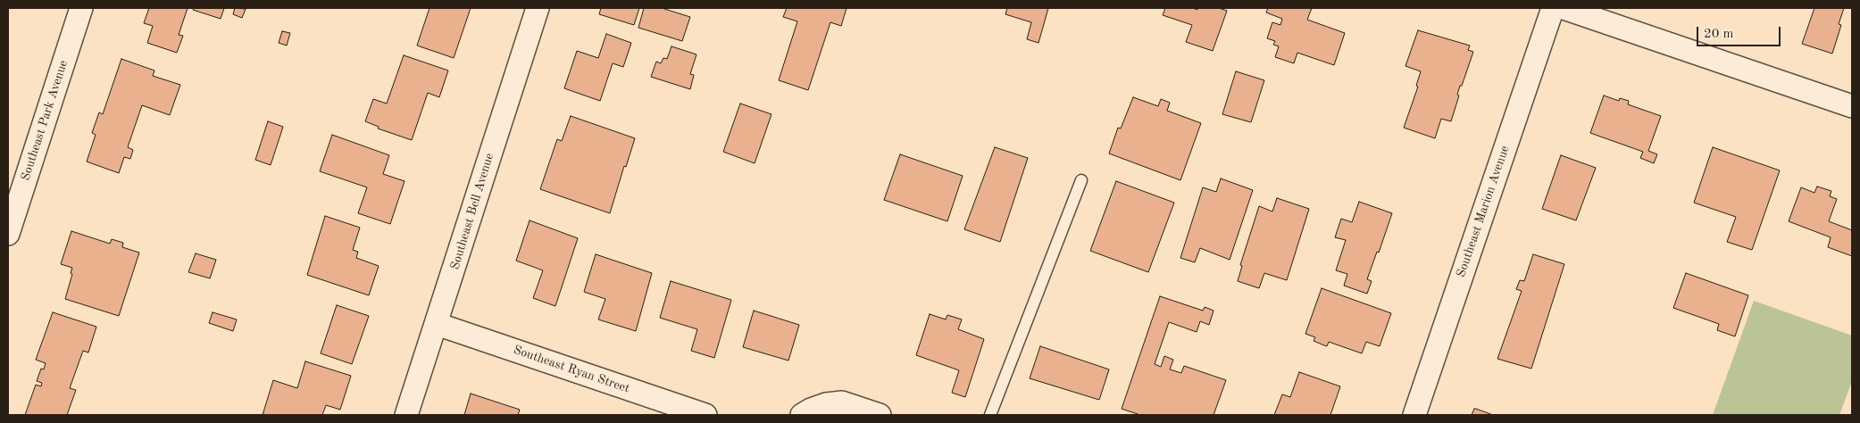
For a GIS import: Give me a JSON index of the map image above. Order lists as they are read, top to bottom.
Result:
{
  "streets": {
    "street": [
      "Southeast Park Avenue",
      "Southeast Bell Avenue",
      "Southeast Marion Avenue",
      "Southeast Ryan Street"
    ]
  },
  "crossings": [
    ["Southeast Bell Avenue", "Southeast Ryan Street"]
  ],
  "scale_bar": "20 m"
}
